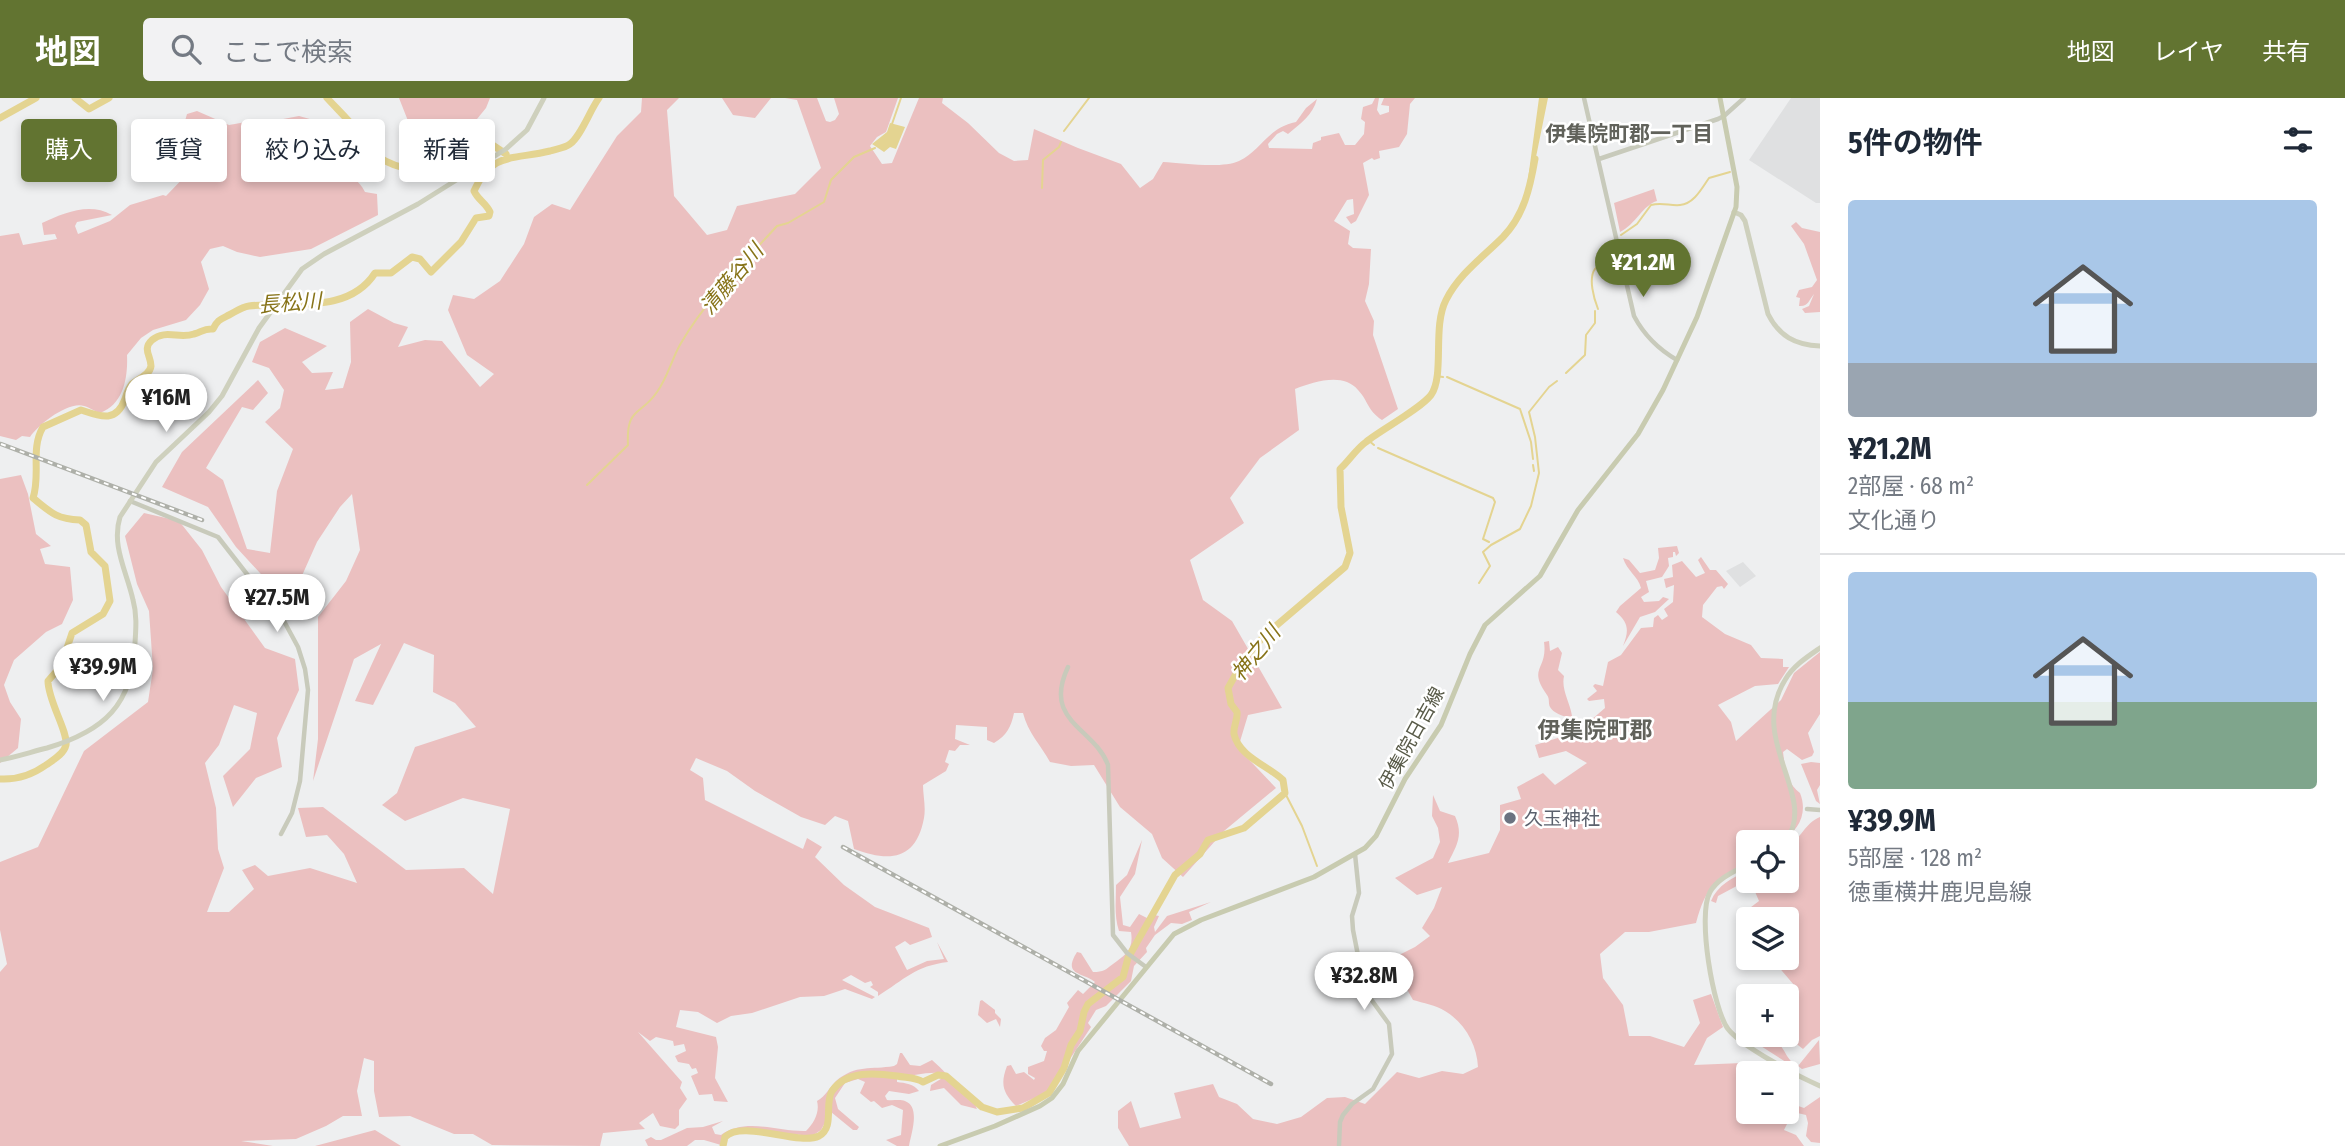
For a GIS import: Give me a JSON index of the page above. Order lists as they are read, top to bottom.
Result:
{
  "streets": {
    "main road": ["伊集院日吉線"]
  },
  "districts": ["伊集院町郡一丁目", "伊集院町郡"],
  "water": ["清藤谷川", "長松川", "神之川"],
  "places": ["久玉神社"],
  "page": {
    "header": "地図",
    "search": "ここで検索",
    "nav": ["地図", "レイヤ", "共有"],
    "heading": "5件の物件",
    "chip": [
      "購入",
      "賃貸",
      "絞り込み",
      "新着"
    ],
    "list": [
      {
        "name": "¥21.2M",
        "note": "2部屋 · 68 m² · 文化通り"
      },
      {
        "name": "¥39.9M",
        "note": "5部屋 · 128 m² · 徳重横井鹿児島線"
      }
    ],
    "price": [
      "¥21.2M",
      "¥16M",
      "¥27.5M",
      "¥39.9M",
      "¥32.8M"
    ],
    "map_buttons": ["+", "−"]
  }
}
